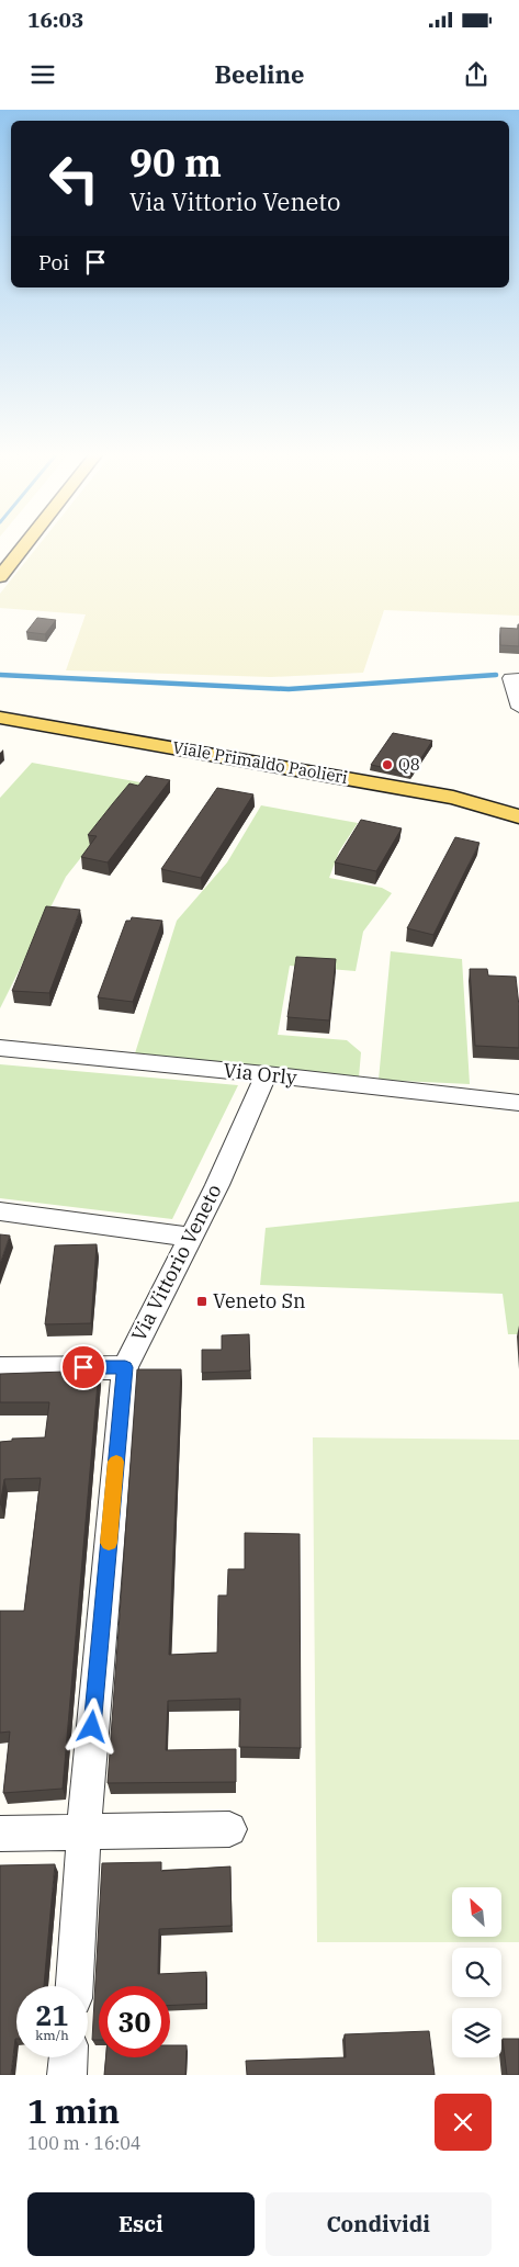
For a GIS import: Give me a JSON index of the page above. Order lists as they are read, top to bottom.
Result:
{
  "streets": {
    "main road": ["Viale Primaldo Paolieri"],
    "street": ["Via Orly", "Via Vittorio Veneto"]
  },
  "crossings": [
    ["Via Orly", "Via Vittorio Veneto"]
  ],
  "places": {
    "other": ["Q8"],
    "transit": ["Veneto Sn"]
  },
  "north": "top left",
  "page": {
    "status": "16:03",
    "header": "Beeline",
    "turn": ["90 m", "Via Vittorio Veneto"],
    "then": "Poi",
    "speed": "21 km/h",
    "limit": "30",
    "heading": ["1 min", "100 m · 16:04"],
    "buttons": ["Esci", "Condividi"]
  }
}
